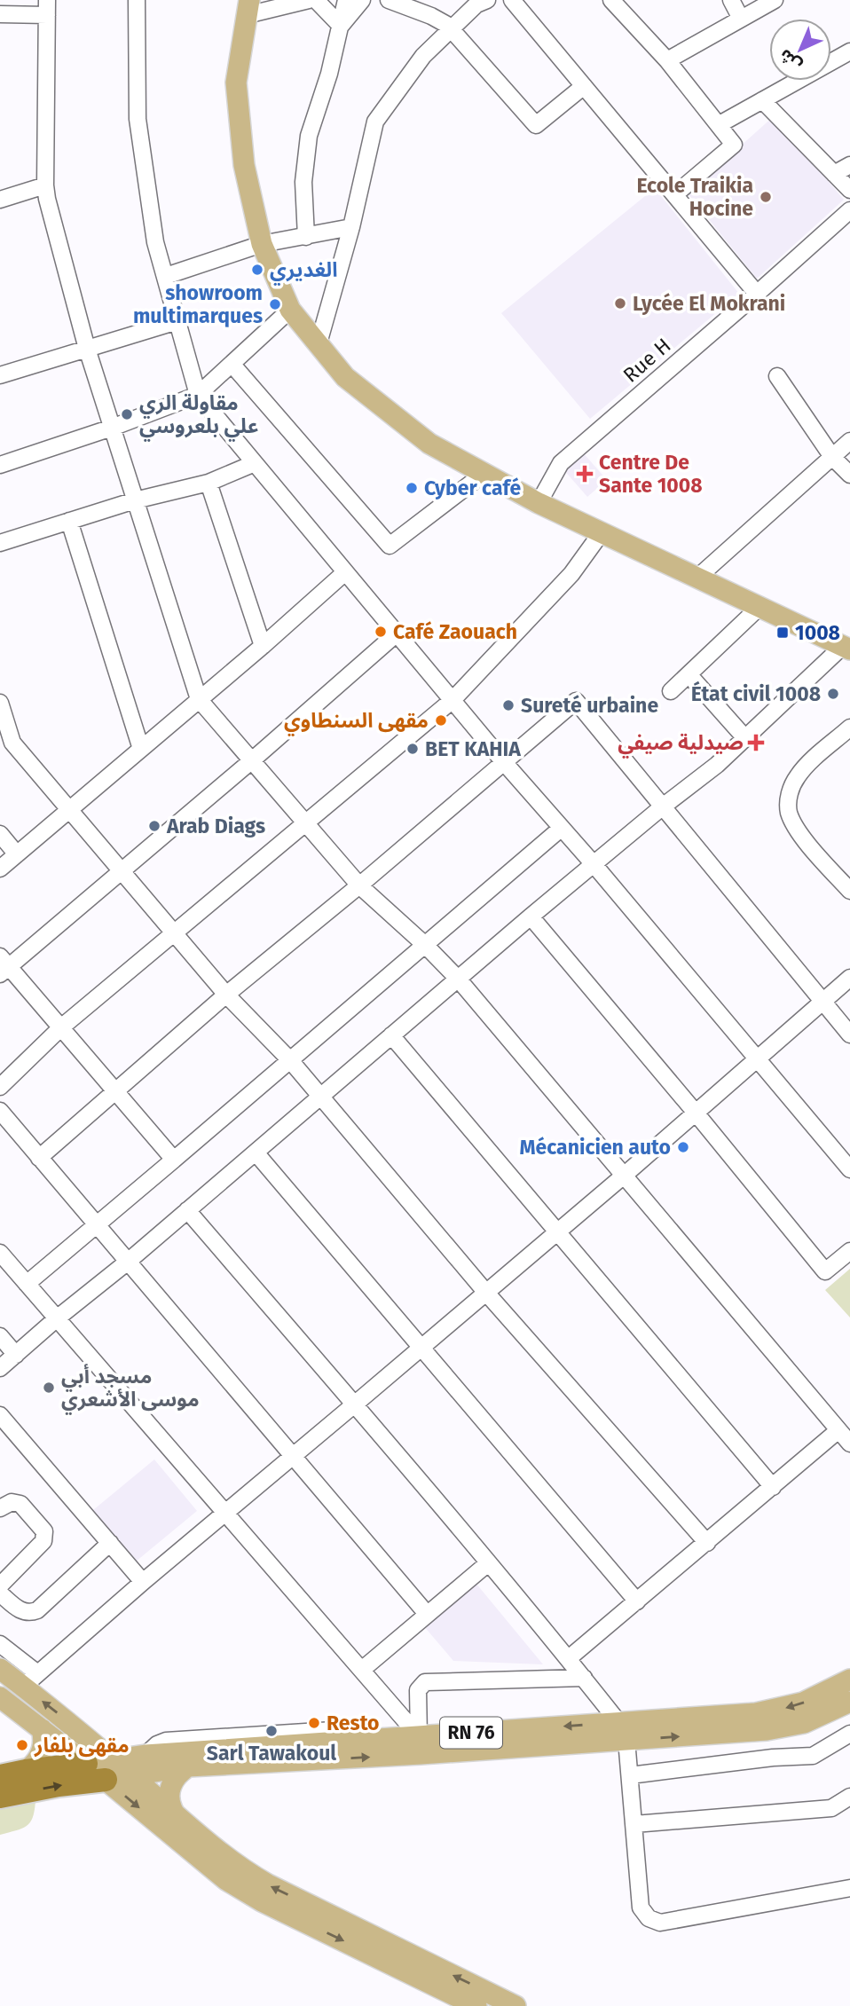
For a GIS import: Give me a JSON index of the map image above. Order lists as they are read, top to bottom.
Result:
{
  "streets": {
    "highway": ["RN 76"],
    "street": ["Rue H"]
  },
  "places": {
    "other": [
      "Ecole Traikia Hocine",
      "الغديري",
      "Lycée El Mokrani",
      "showroom multimarques",
      "مقاولة الري علي بلعروسي",
      "Cyber café",
      "Café Zaouach",
      "État civil 1008",
      "Sureté urbaine",
      "مقهى السنطاوي",
      "BET KAHIA",
      "Arab Diags",
      "Mécanicien auto",
      "مسجد أبي موسى الأشعري",
      "Resto",
      "Sarl Tawakoul",
      "مقهى بلفار"
    ],
    "health": ["Centre De Sante 1008", "صيدلية صيفي"],
    "transit": ["1008"]
  },
  "north": "bottom left"
}
